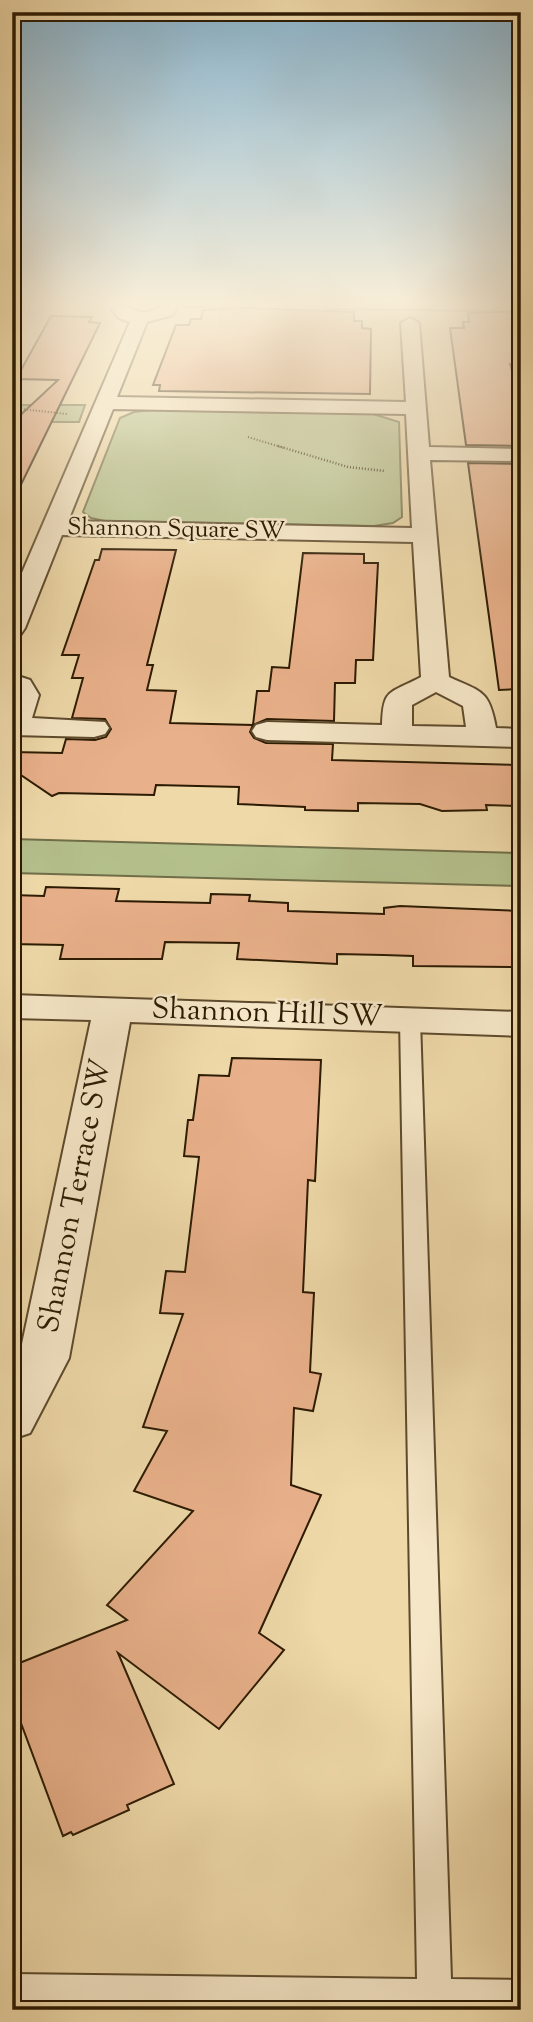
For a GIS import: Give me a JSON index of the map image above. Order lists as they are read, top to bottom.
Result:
{
  "streets": {
    "street": ["Shannon Square SW", "Shannon Hill SW", "Shannon Terrace SW"]
  },
  "crossings": [
    ["Shannon Hill SW", "Shannon Terrace SW"]
  ]
}
